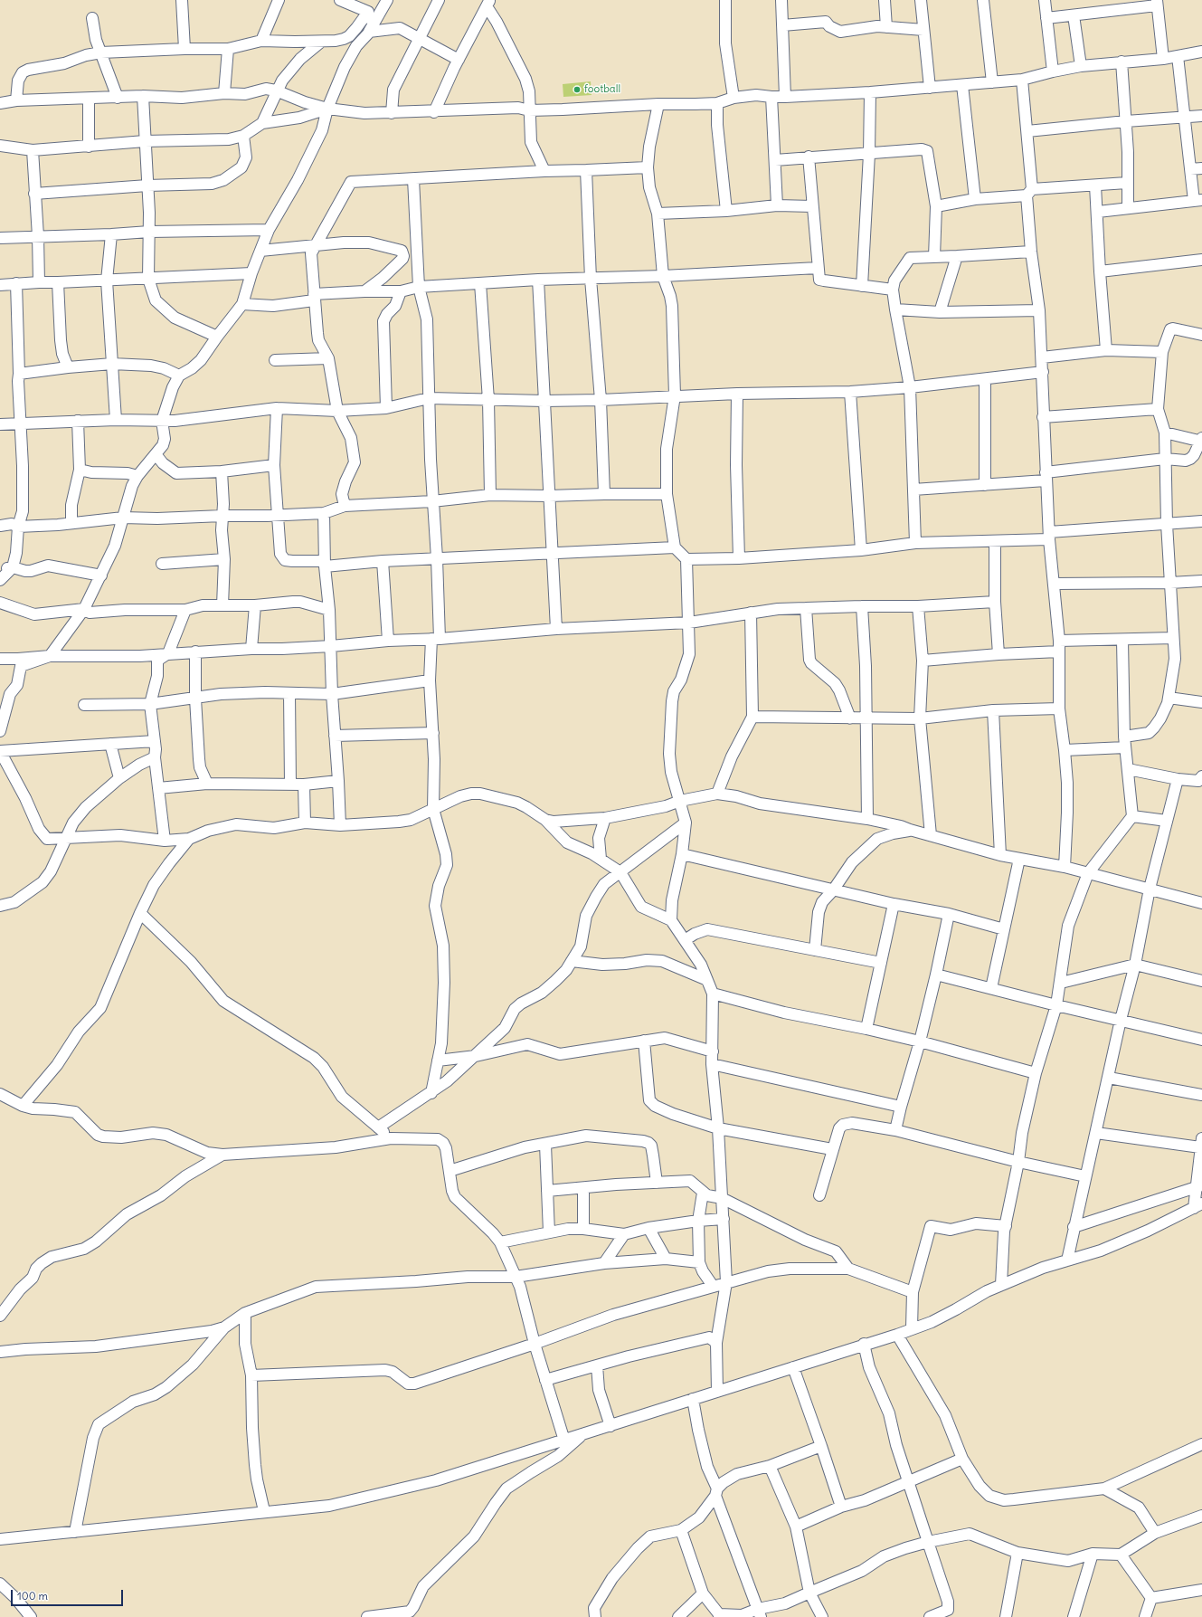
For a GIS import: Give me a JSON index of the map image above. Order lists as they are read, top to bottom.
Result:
{
  "places": ["football"],
  "scale_bar": "100 m"
}
